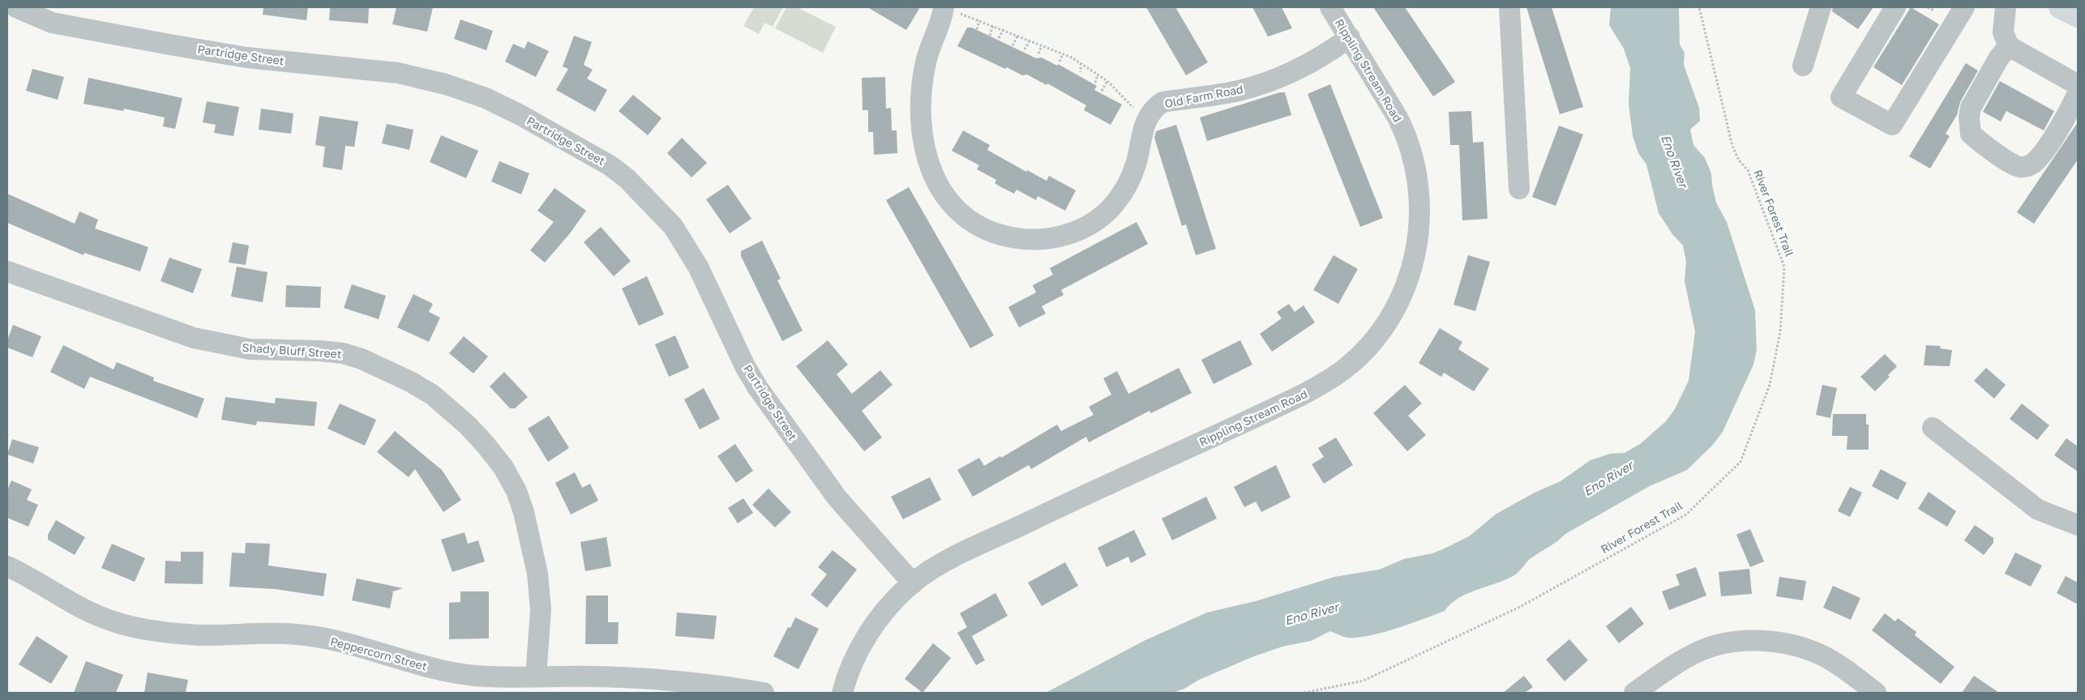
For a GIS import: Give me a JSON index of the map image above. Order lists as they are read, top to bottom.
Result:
{
  "streets": {
    "street": [
      "Partridge Street",
      "Rippling Stream Road",
      "Old Farm Road",
      "Shady Bluff Street",
      "Peppercorn Street"
    ],
    "path": ["River Forest Trail"]
  },
  "crossings": [
    ["Partridge Street", "Rippling Stream Road"],
    ["Rippling Stream Road", "Old Farm Road"],
    ["Shady Bluff Street", "Peppercorn Street"]
  ],
  "water": ["Eno River"]
}
